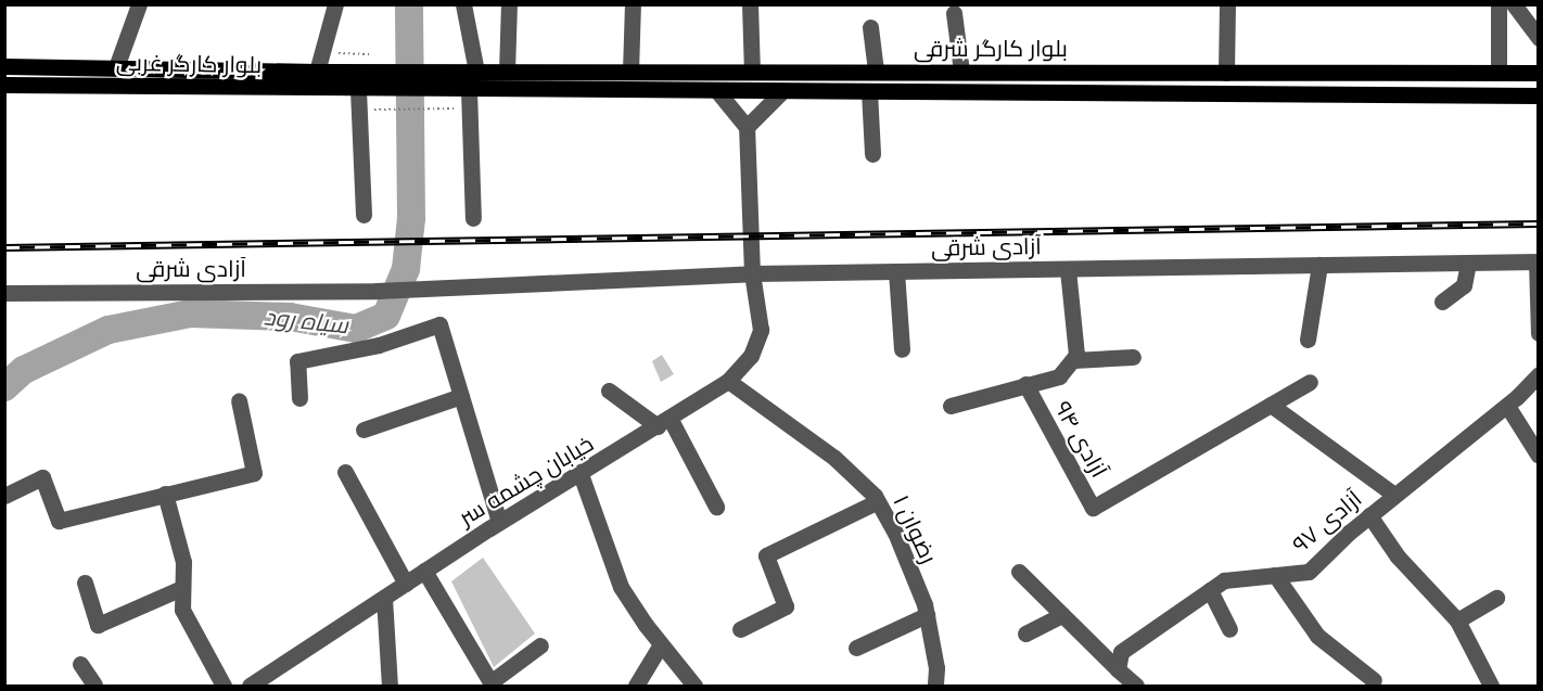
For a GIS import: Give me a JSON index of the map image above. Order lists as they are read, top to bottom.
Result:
{
  "streets": {
    "main road": ["بلوار کارگر شرقی", "بلوار کارگر غربی"],
    "street": [
      "آزادی شرقی",
      "آزادی ۹۴",
      "خیابان چشمه سر",
      "آزادی ۹۷",
      "رضوان ۱"
    ]
  },
  "crossings": [
    ["بلوار کارگر شرقی", "بلوار کارگر غربی"],
    ["آزادی شرقی", "خیابان چشمه سر"],
    ["خیابان چشمه سر", "رضوان ۱"]
  ],
  "water": ["سیاه رود"]
}
